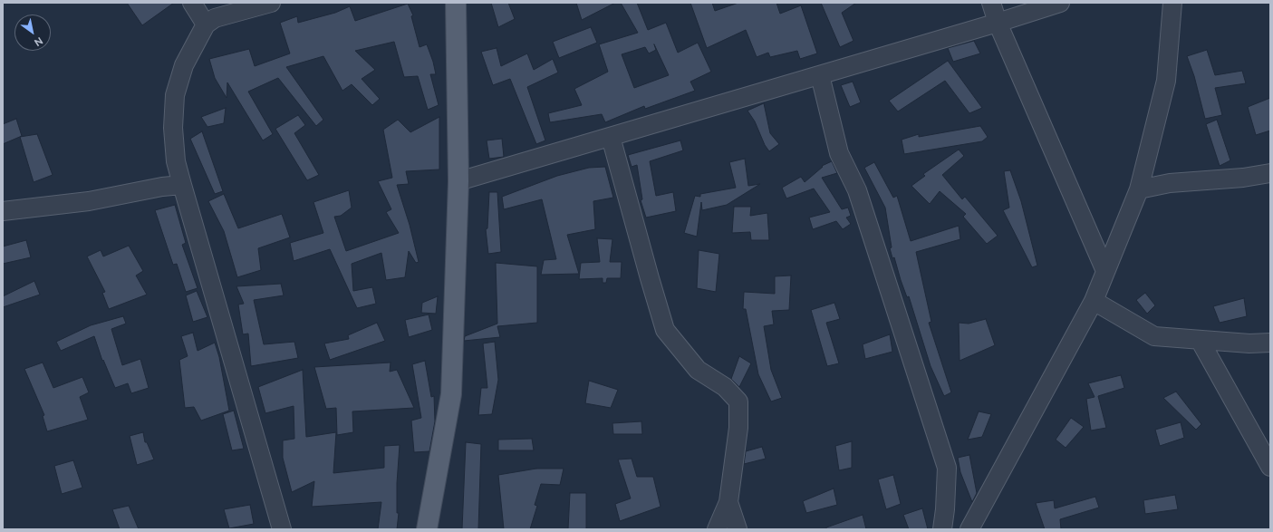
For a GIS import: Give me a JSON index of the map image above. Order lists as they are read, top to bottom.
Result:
{
  "north": "bottom right"
}
